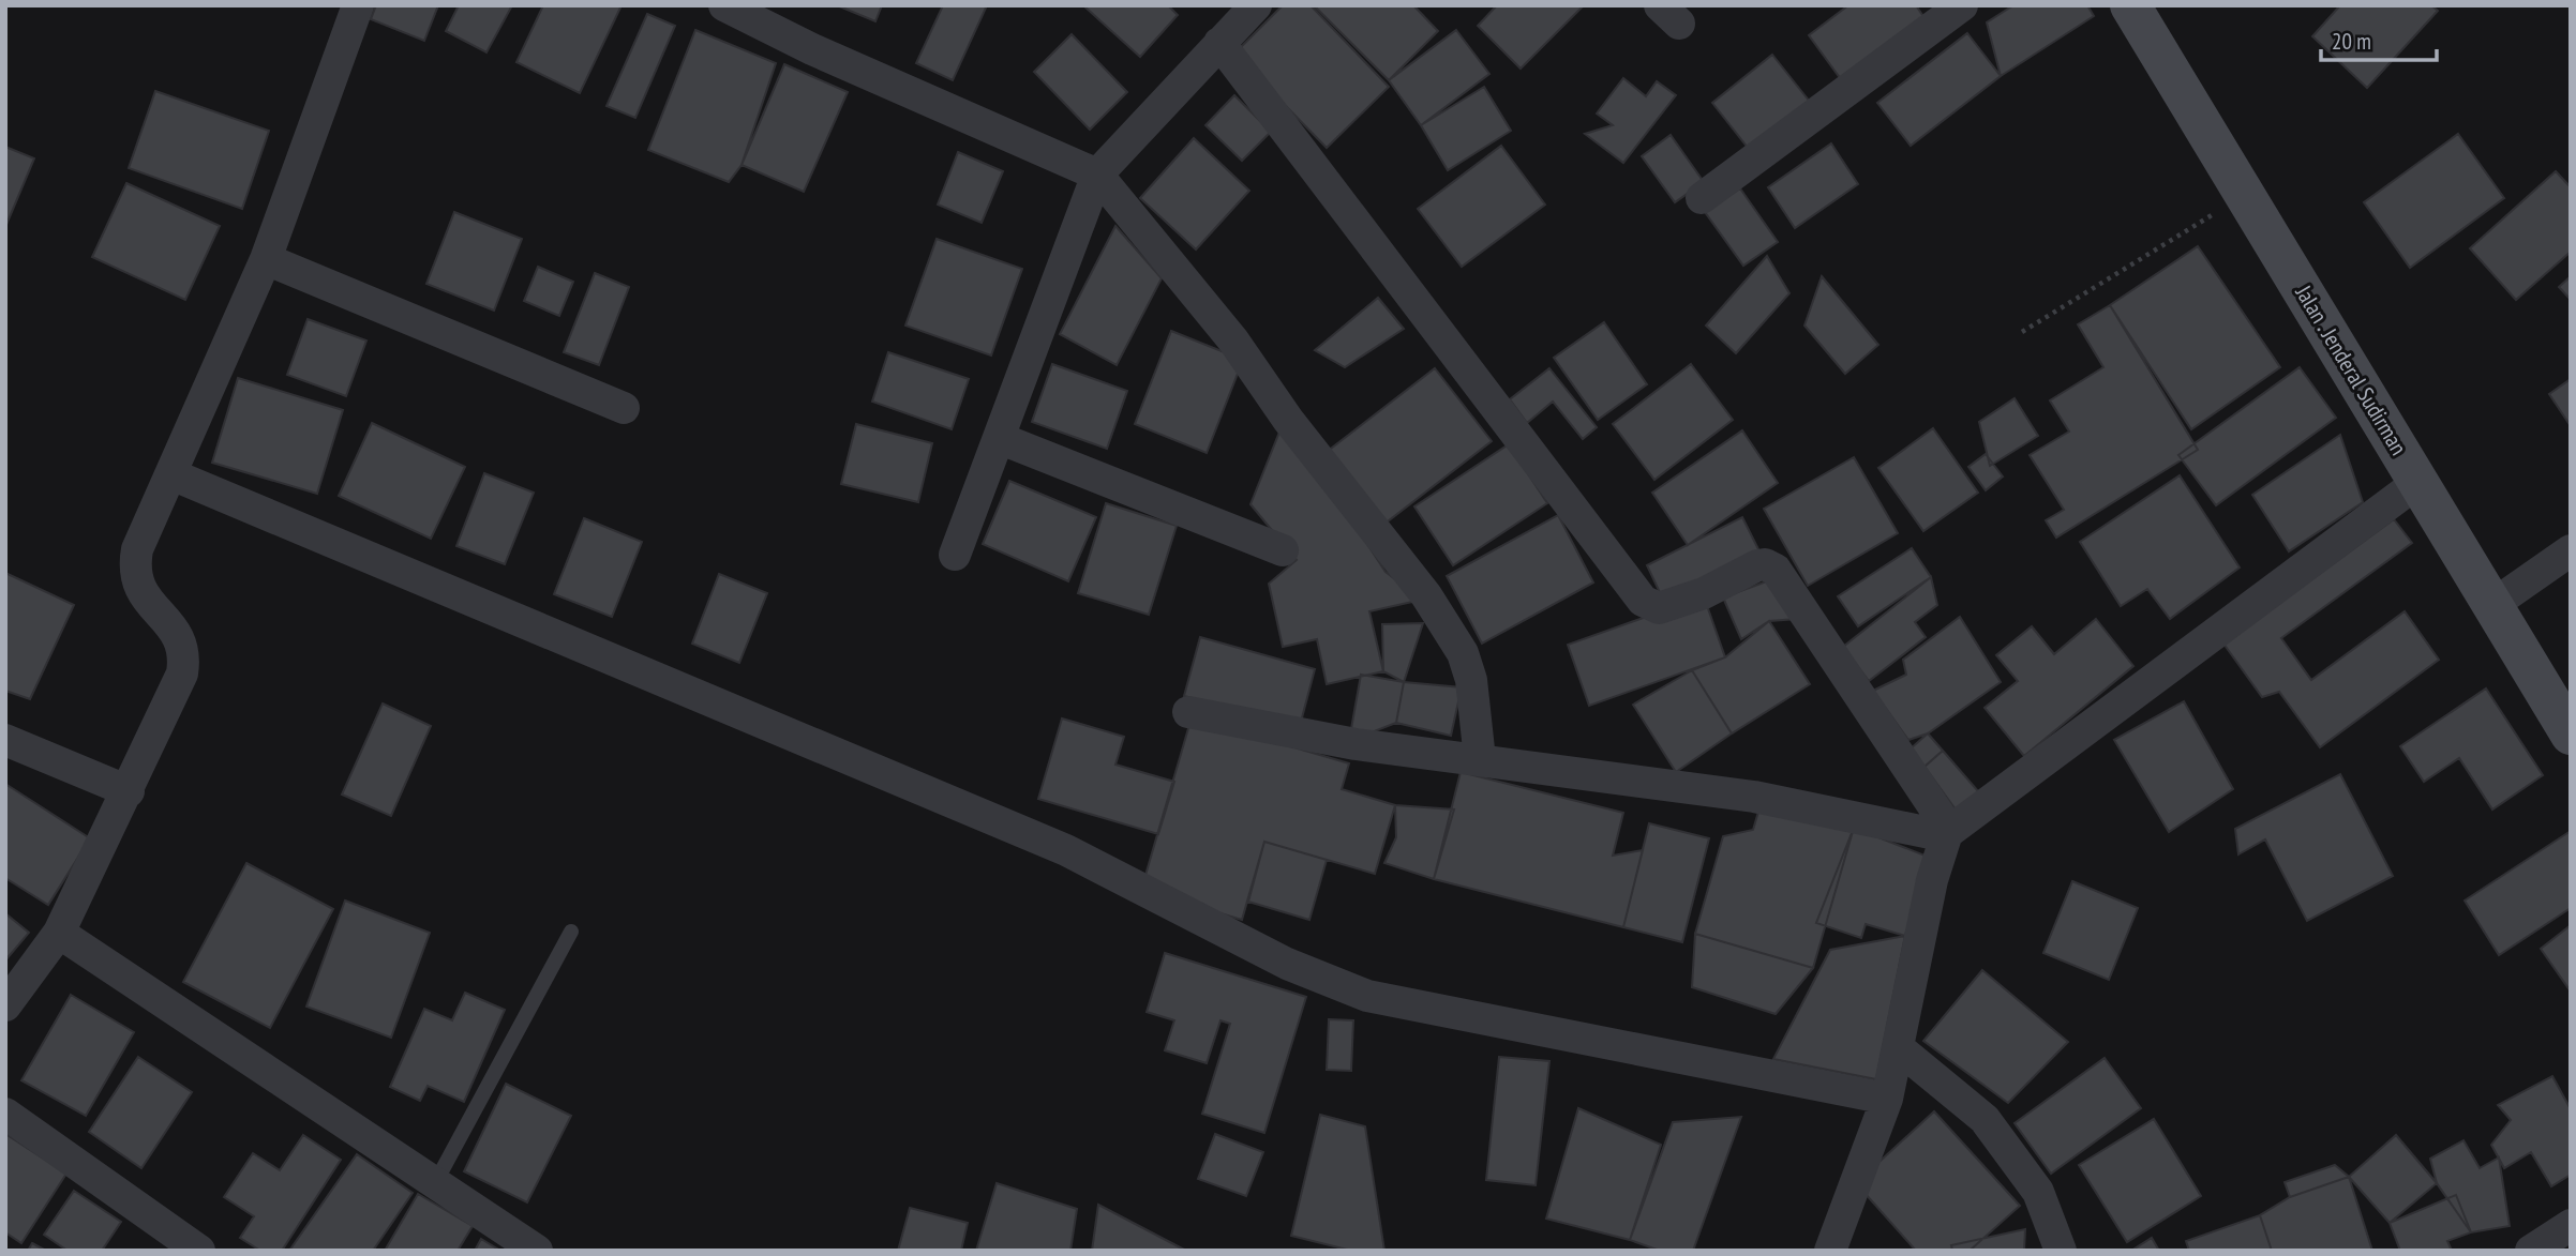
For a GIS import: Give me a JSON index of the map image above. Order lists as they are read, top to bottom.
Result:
{
  "streets": {
    "street": ["Jalan . Jenderal Sudirman"]
  },
  "scale_bar": "20 m"
}
